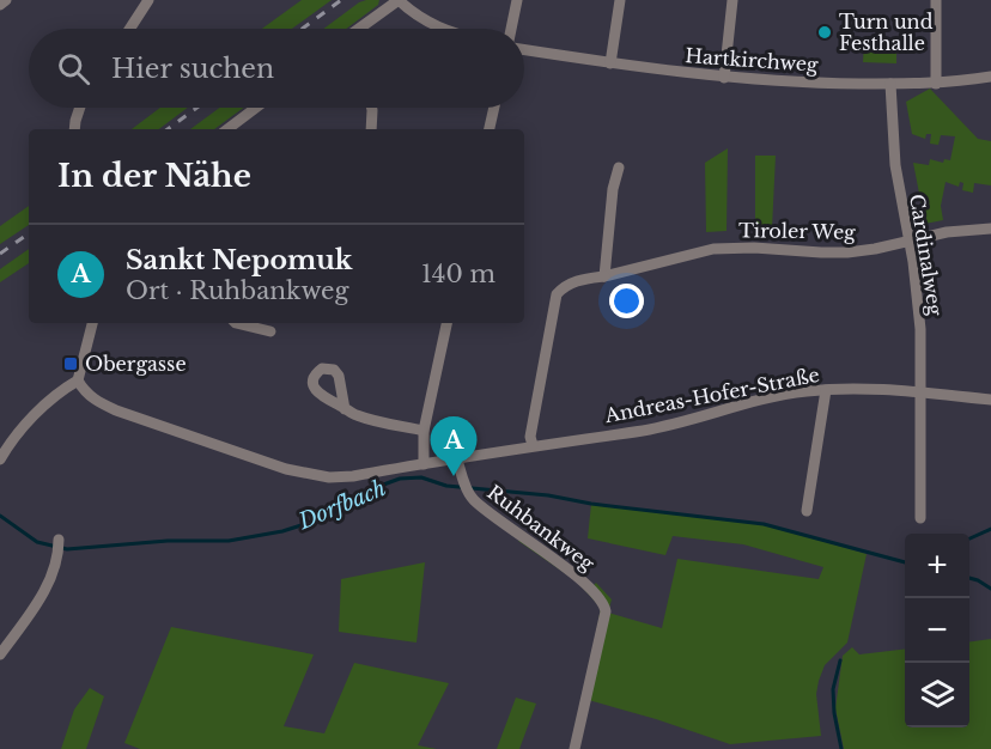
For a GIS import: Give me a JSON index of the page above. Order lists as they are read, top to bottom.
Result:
{
  "streets": {
    "street": [
      "Hartkirchweg",
      "Tiroler Weg",
      "Cardinalweg",
      "Andreas-Hofer-Straße",
      "Ruhbankweg"
    ]
  },
  "crossings": [
    ["Hartkirchweg", "Cardinalweg"],
    ["Tiroler Weg", "Cardinalweg"],
    ["Tiroler Weg", "Andreas-Hofer-Straße"],
    ["Cardinalweg", "Andreas-Hofer-Straße"],
    ["Andreas-Hofer-Straße", "Ruhbankweg"]
  ],
  "water": ["Dorfbach"],
  "places": {
    "other": ["Turn und Festhalle"],
    "transit": ["Obergasse"]
  },
  "page": {
    "search": "Hier suchen",
    "heading": "In der Nähe",
    "list": [
      {
        "mark": "A",
        "name": "Sankt Nepomuk",
        "note": "Ort · Ruhbankweg",
        "value": "140 m"
      }
    ],
    "pins": "A",
    "map_buttons": ["+", "−"]
  }
}
